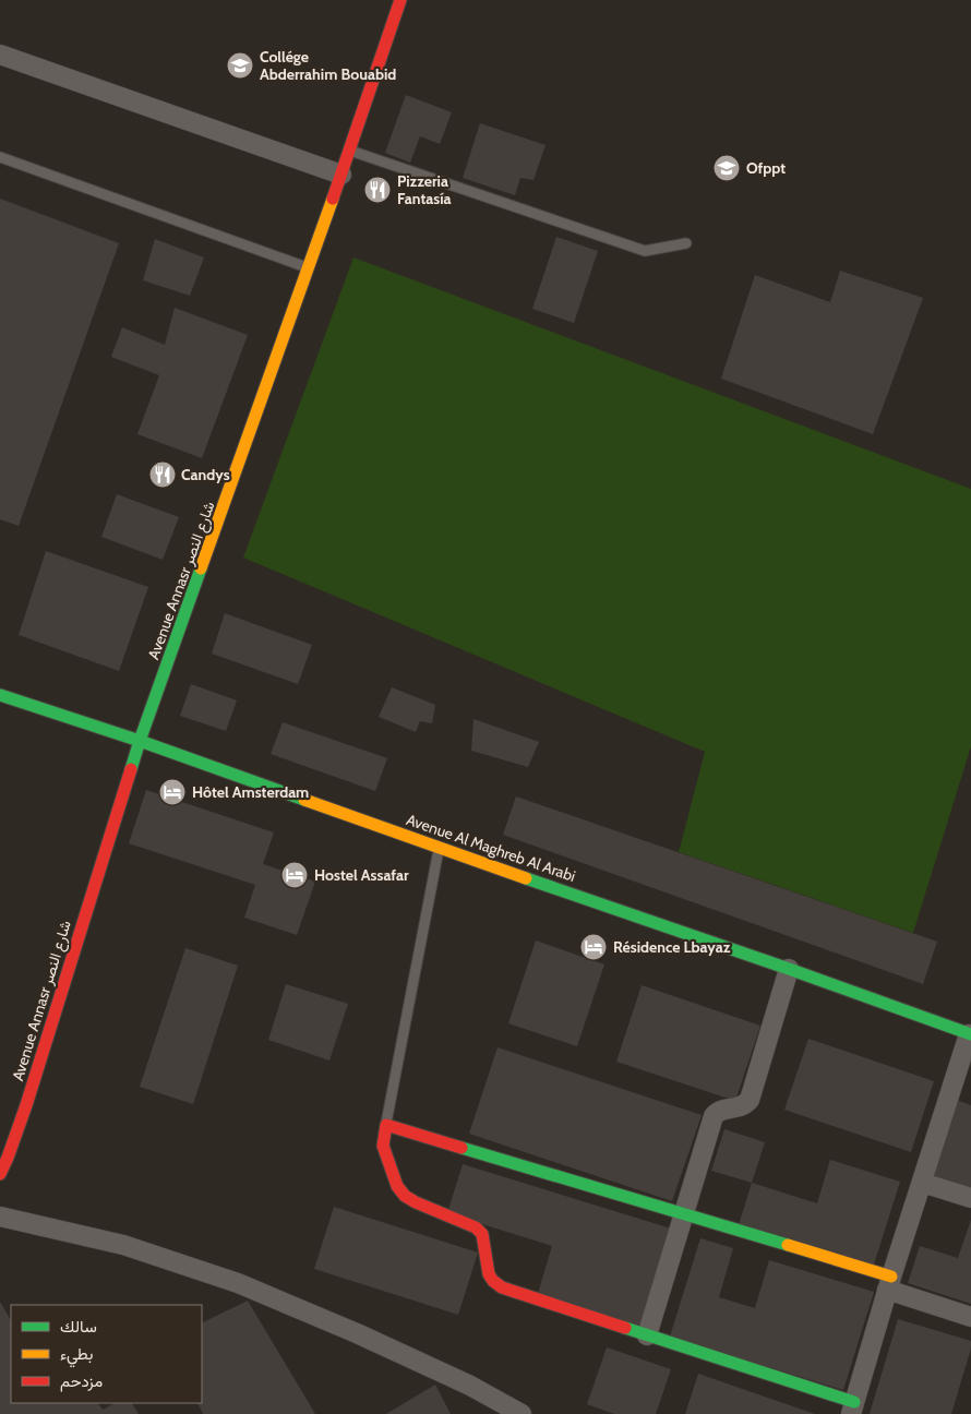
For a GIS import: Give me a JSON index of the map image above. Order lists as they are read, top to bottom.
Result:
{
  "streets": {
    "street": ["Avenue Annasr شارع النصر", "Avenue Al Maghreb Al Arabi"]
  },
  "crossings": [
    ["Avenue Annasr شارع النصر", "Avenue Al Maghreb Al Arabi"]
  ],
  "places": {
    "school or university": ["Collége Abderrahim Bouabid", "Ofppt"],
    "restaurant": ["Pizzeria Fantasía", "Candys"],
    "hotel": ["Hôtel Amsterdam", "Hostel Assafar", "Résidence Lbayaz"]
  },
  "legend": ["سالك", "بطيء", "مزدحم"]
}
